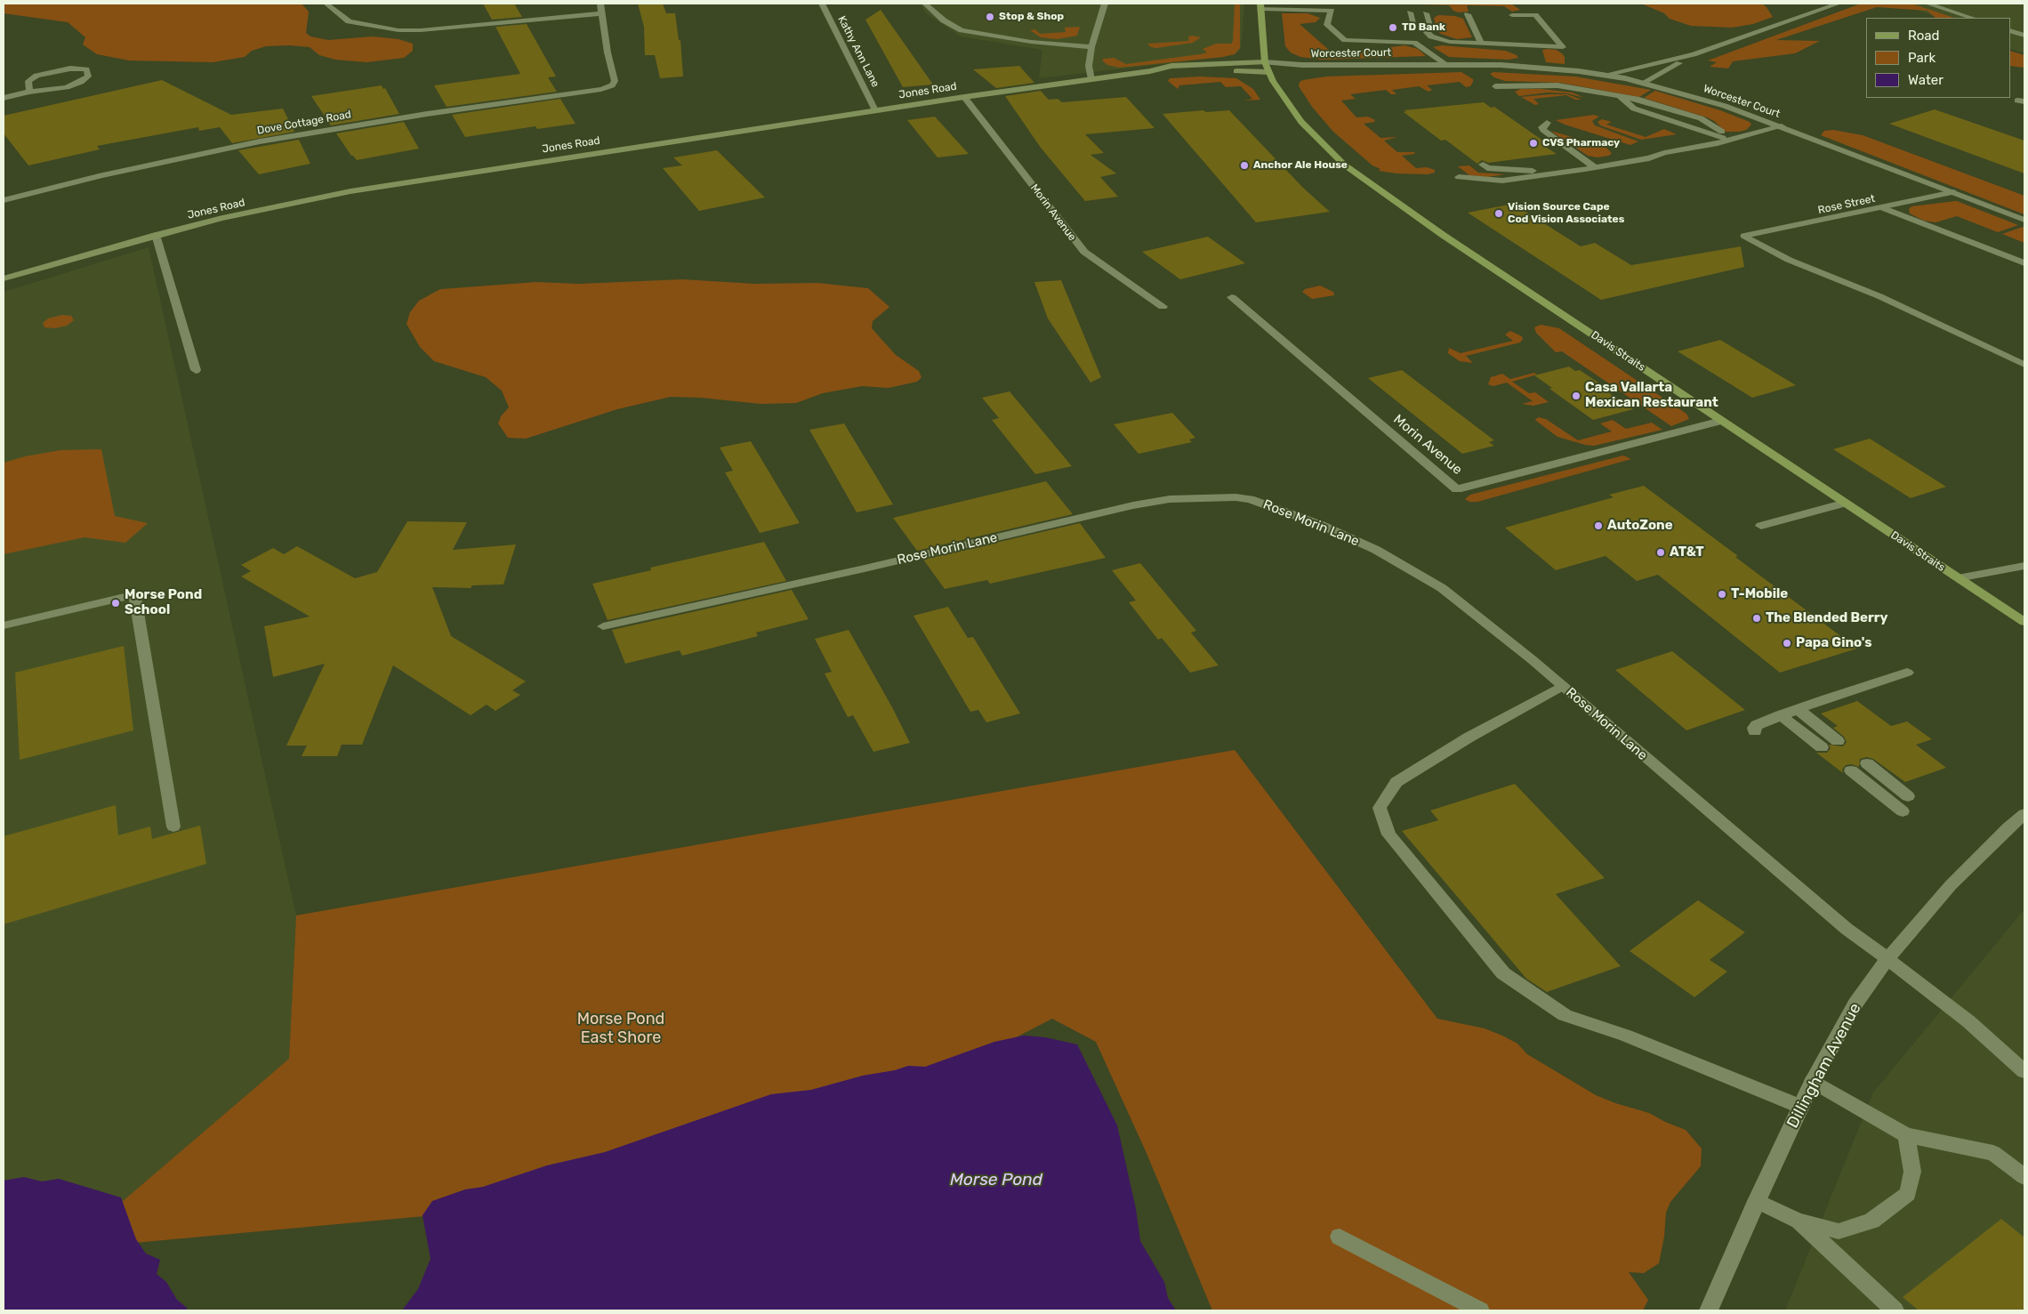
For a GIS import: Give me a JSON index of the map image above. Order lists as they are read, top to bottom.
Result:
{
  "streets": {
    "main road": ["Jones Road", "Davis Straits"],
    "street": [
      "Kathy Ann Lane",
      "Worcester Court",
      "Dove Cottage Road",
      "Rose Street",
      "Morin Avenue",
      "Rose Morin Lane",
      "Dillingham Avenue"
    ]
  },
  "crossings": [
    ["Kathy Ann Lane", "Jones Road"],
    ["Worcester Court", "Jones Road"],
    ["Worcester Court", "Rose Street"],
    ["Worcester Court", "Davis Straits"],
    ["Jones Road", "Morin Avenue"],
    ["Jones Road", "Davis Straits"],
    ["Morin Avenue", "Davis Straits"],
    ["Rose Morin Lane", "Dillingham Avenue"]
  ],
  "water": ["Morse Pond"],
  "parks": ["Morse Pond East Shore"],
  "places": [
    "Stop & Shop",
    "TD Bank",
    "CVS Pharmacy",
    "Anchor Ale House",
    "Vision Source Cape Cod Vision Associates",
    "Casa Vallarta Mexican Restaurant",
    "AutoZone",
    "AT&T",
    "T-Mobile",
    "Morse Pond School",
    "The Blended Berry",
    "Papa Gino's"
  ],
  "legend": ["Road", "Park", "Water"]
}
